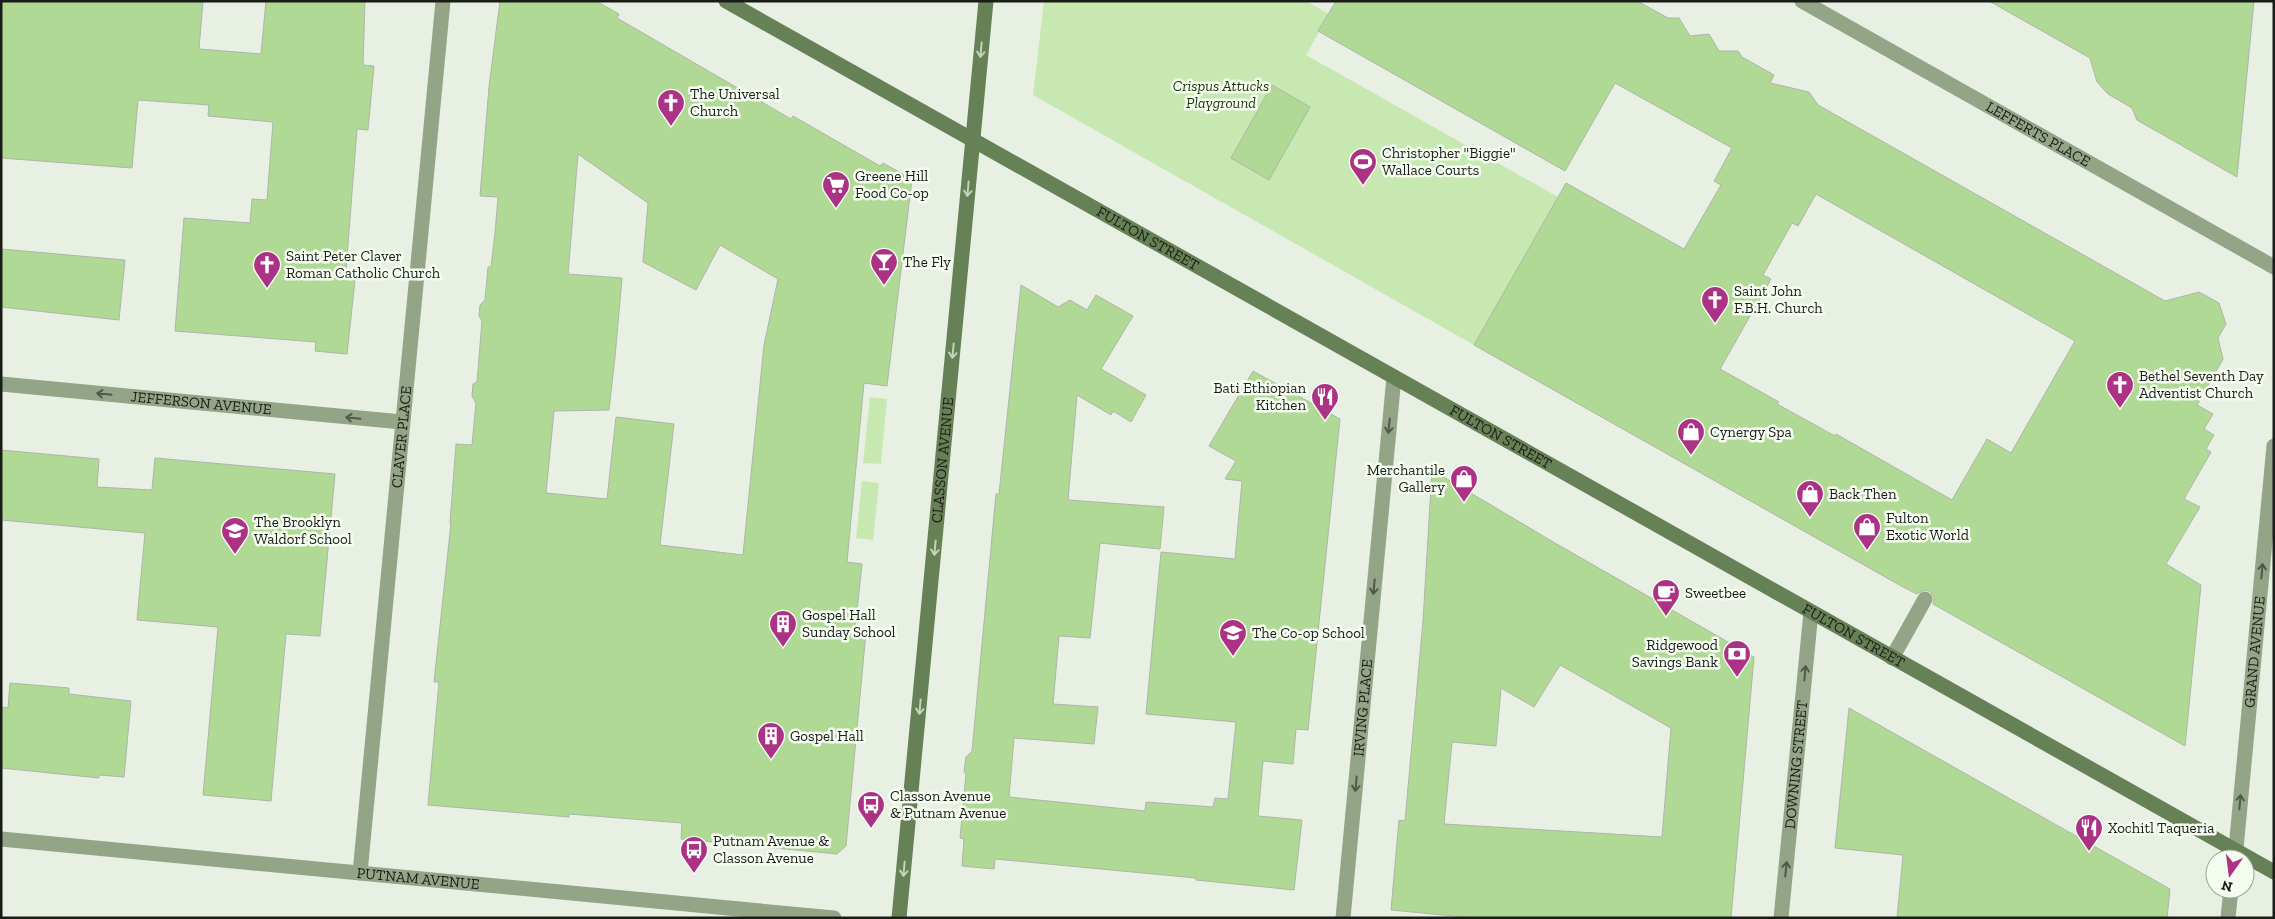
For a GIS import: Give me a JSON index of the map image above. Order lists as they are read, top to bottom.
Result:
{
  "streets": {
    "main road": ["FULTON STREET", "CLASSON AVENUE"],
    "street": [
      "LEFFERTS PLACE",
      "JEFFERSON AVENUE",
      "CLAVER PLACE",
      "GRAND AVENUE",
      "IRVING PLACE",
      "DOWNING STREET",
      "PUTNAM AVENUE"
    ]
  },
  "crossings": [
    ["FULTON STREET", "CLASSON AVENUE"],
    ["FULTON STREET", "IRVING PLACE"],
    ["FULTON STREET", "DOWNING STREET"],
    ["JEFFERSON AVENUE", "CLAVER PLACE"],
    ["CLAVER PLACE", "PUTNAM AVENUE"]
  ],
  "one_way": [
    "JEFFERSON AVENUE",
    "CLASSON AVENUE",
    "GRAND AVENUE",
    "IRVING PLACE",
    "DOWNING STREET"
  ],
  "parks": ["Crispus Attucks Playground"],
  "places": {
    "church": [
      "The Universal Church",
      "Saint Peter Claver Roman Catholic Church",
      "Saint John F.B.H. Church",
      "Bethel Seventh Day Adventist Church"
    ],
    "sports": ["Christopher \"Biggie\" Wallace Courts"],
    "supermarket": ["Greene Hill Food Co-op"],
    "bar": ["The Fly"],
    "restaurant": ["Bati Ethiopian Kitchen", "Xochitl Taqueria"],
    "shop": [
      "Cynergy Spa",
      "Merchantile Gallery",
      "Back Then",
      "Fulton Exotic World"
    ],
    "school or university": ["The Brooklyn Waldorf School", "The Co-op School"],
    "cafe": ["Sweetbee"],
    "building": ["Gospel Hall Sunday School", "Gospel Hall"],
    "bank": ["Ridgewood Savings Bank"],
    "bus stop": ["Classon Avenue & Putnam Avenue", "Putnam Avenue & Classon Avenue"]
  },
  "north": "bottom"
}
